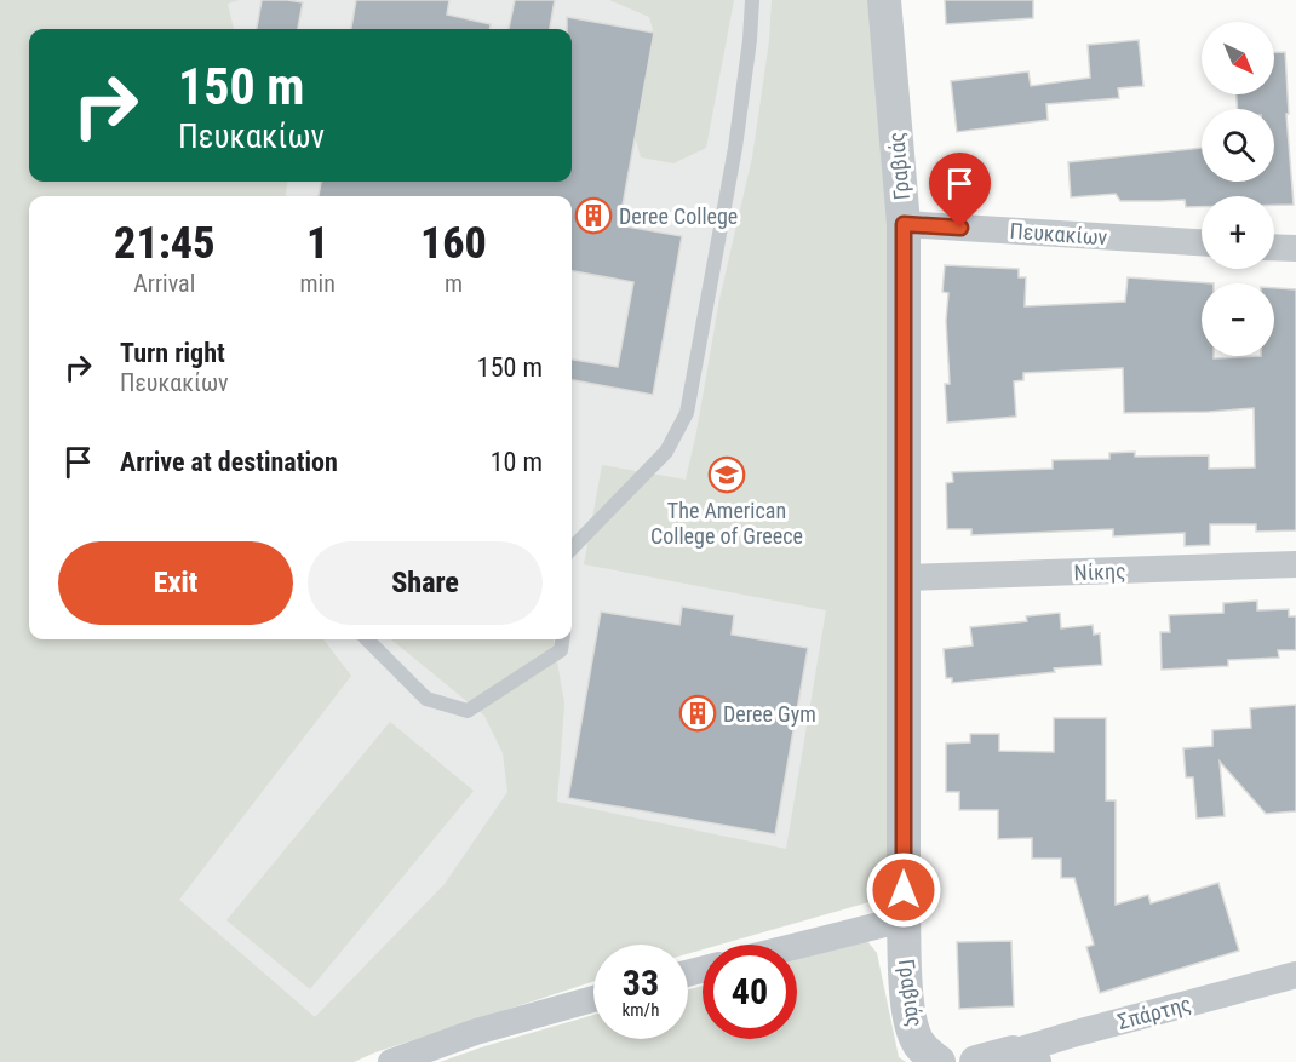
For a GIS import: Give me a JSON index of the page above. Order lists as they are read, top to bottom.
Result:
{
  "streets": {
    "street": [
      "Γραβιάς",
      "Πευκακίων",
      "Νίκης",
      "Σπάρτης"
    ]
  },
  "crossings": [
    ["Γραβιάς", "Πευκακίων"],
    ["Γραβιάς", "Νίκης"]
  ],
  "places": {
    "building": ["Deree College", "Deree Gym"],
    "school or university": ["The American College of Greece"]
  },
  "north": "bottom right",
  "page": {
    "map_buttons": ["+", "−"],
    "turn": ["150 m", "Πευκακίων"],
    "eta": [
      "21:45",
      "Arrival",
      "1",
      "min",
      "160",
      "m"
    ],
    "list": [
      {
        "name": "Turn right",
        "note": "Πευκακίων",
        "value": "150 m"
      },
      {
        "name": "Arrive at destination",
        "value": "10 m"
      }
    ],
    "buttons": ["Exit", "Share"],
    "speed": "33 km/h",
    "limit": "40"
  }
}
